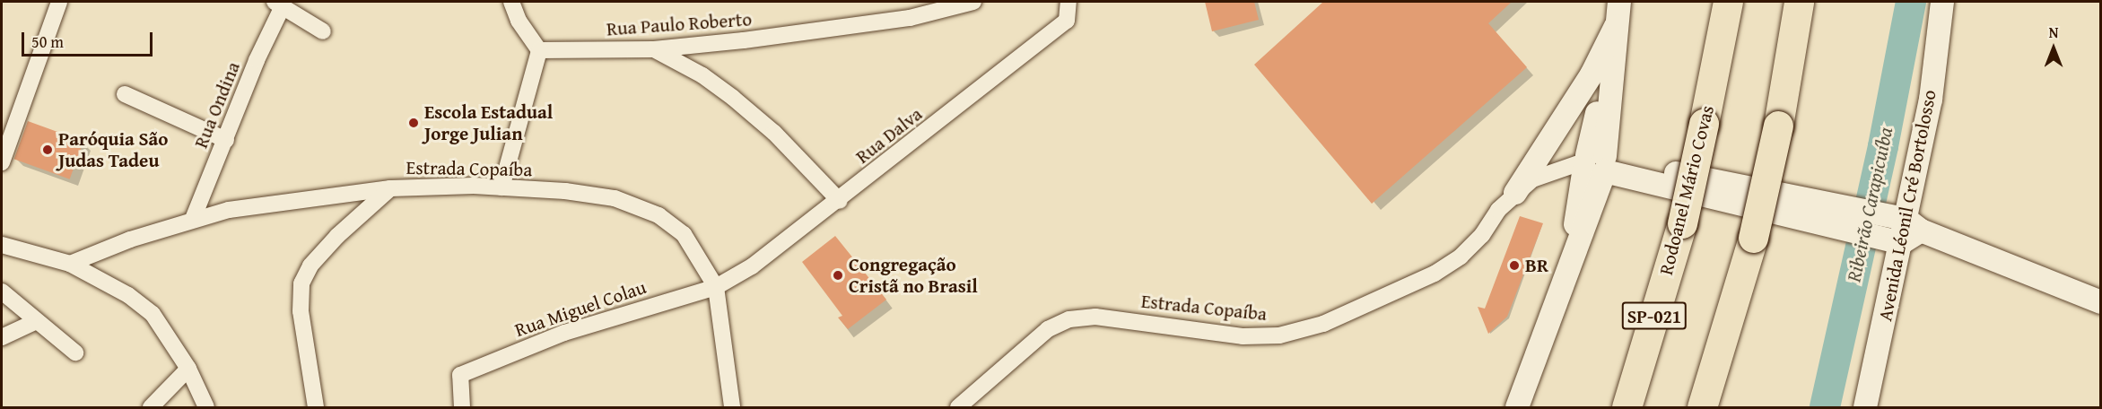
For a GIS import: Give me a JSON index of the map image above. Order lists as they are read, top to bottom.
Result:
{
  "streets": {
    "highway": ["Rodoanel Mário Covas", "SP-021"],
    "main road": ["Avenida Léonil Cré Bortolosso"],
    "street": [
      "Rua Paulo Roberto",
      "Rua Ondina",
      "Rua Dalva",
      "Estrada Copaíba",
      "Rua Miguel Colau"
    ]
  },
  "crossings": [
    ["Rua Ondina", "Estrada Copaíba"],
    ["Rua Dalva", "Estrada Copaíba"],
    ["Rua Dalva", "Rua Miguel Colau"],
    ["Estrada Copaíba", "Rua Miguel Colau"]
  ],
  "water": ["Ribeirão Carapicuíba"],
  "places": [
    "Escola Estadual Jorge Julian",
    "Paróquia São Judas Tadeu",
    "BR",
    "Congregação Cristã no Brasil"
  ],
  "scale_bar": "50 m",
  "north": "top"
}
